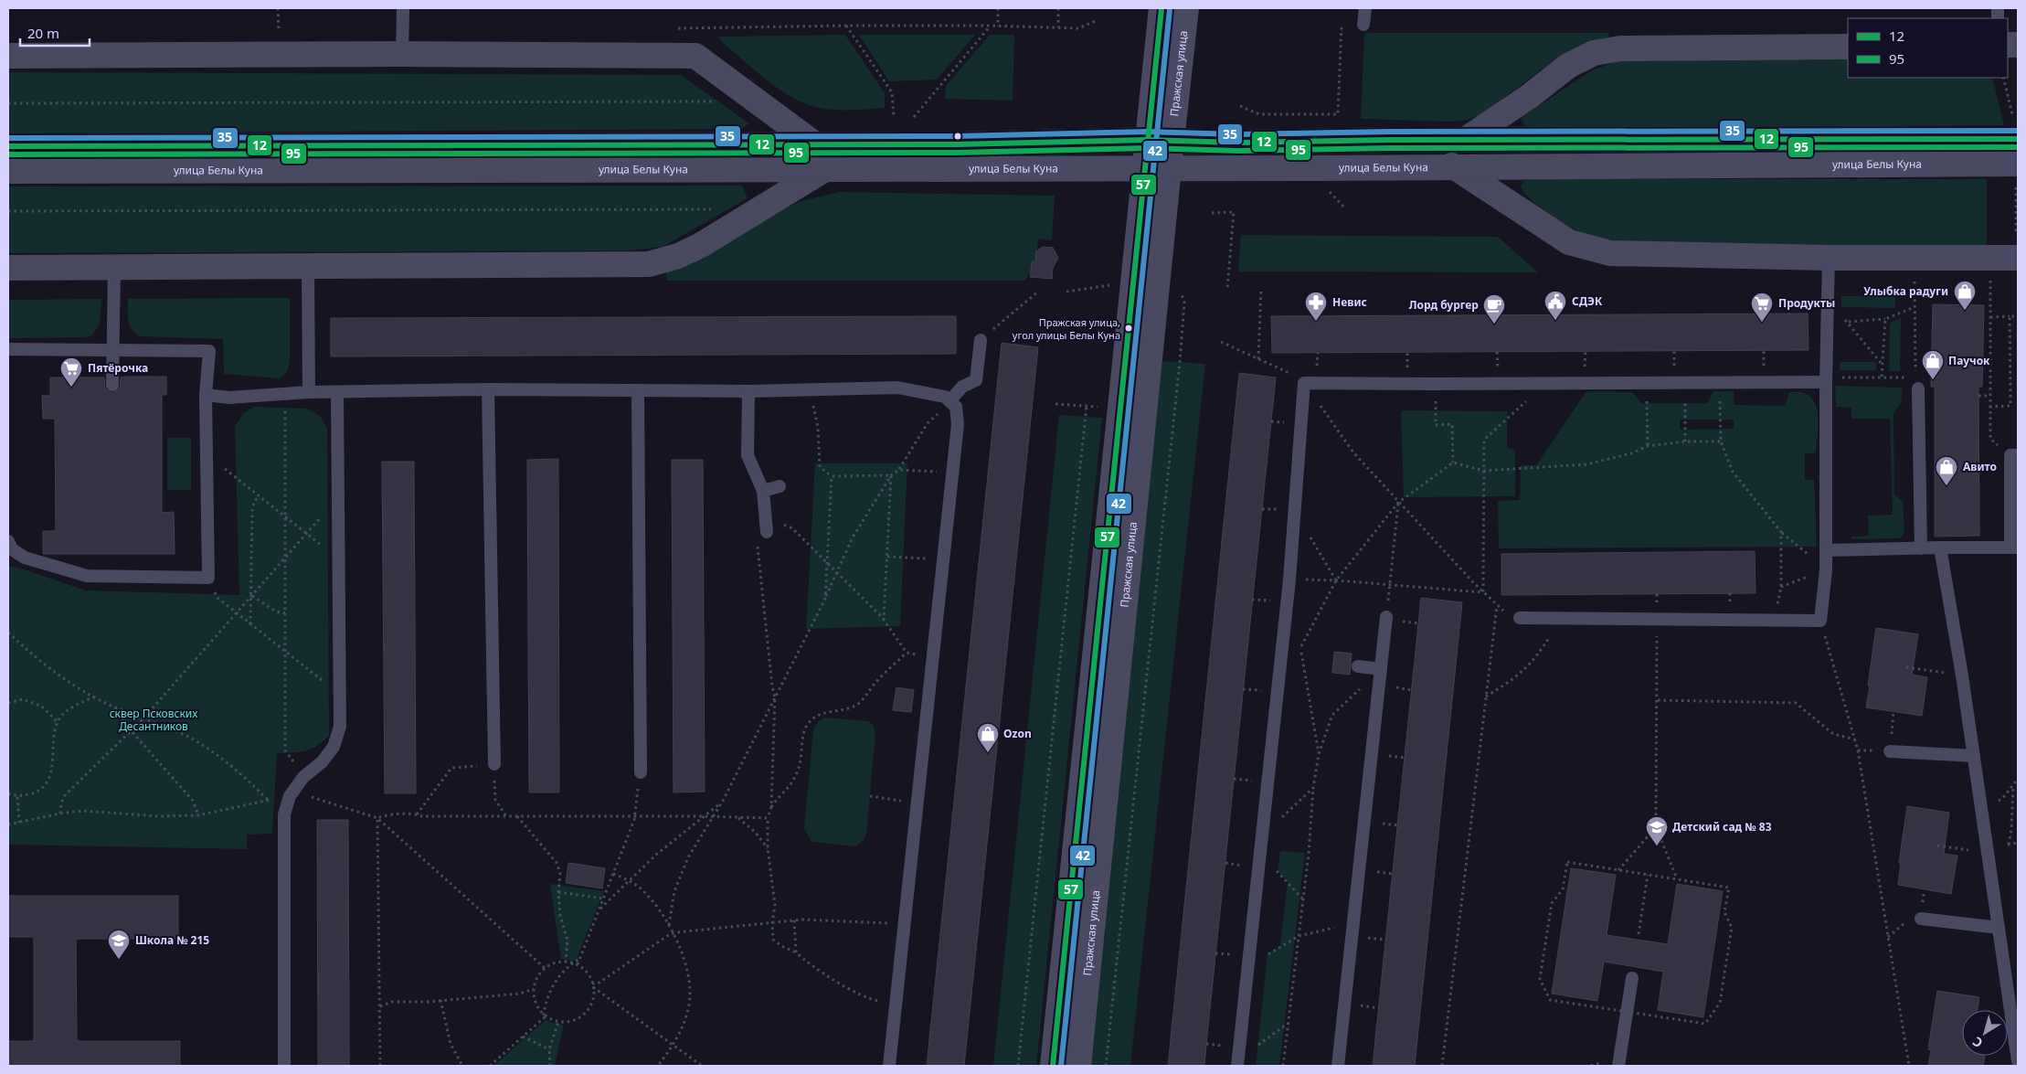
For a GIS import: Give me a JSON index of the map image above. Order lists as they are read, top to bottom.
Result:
{
  "streets": {
    "street": ["Пражская улица", "улица Белы Куна"]
  },
  "crossings": [
    ["Пражская улица", "улица Белы Куна"]
  ],
  "parks": ["сквер Псковских Десантников"],
  "places": {
    "shop": [
      "Улыбка радуги",
      "Паучок",
      "Авито",
      "Ozon"
    ],
    "public building": ["СДЭК"],
    "pharmacy": ["Невис"],
    "supermarket": ["Продукты", "Пятёрочка"],
    "cafe": ["Лорд бургер"],
    "other": ["Пражская улица, угол улицы Белы Куна"],
    "school or university": ["Детский сад № 83", "Школа № 215"]
  },
  "lines": [
    "transit line 57",
    "transit line 42",
    "transit line 35",
    "transit line 12",
    "transit line 95"
  ],
  "legend": ["12", "95"],
  "scale_bar": "20 m",
  "north": "bottom left"
}
